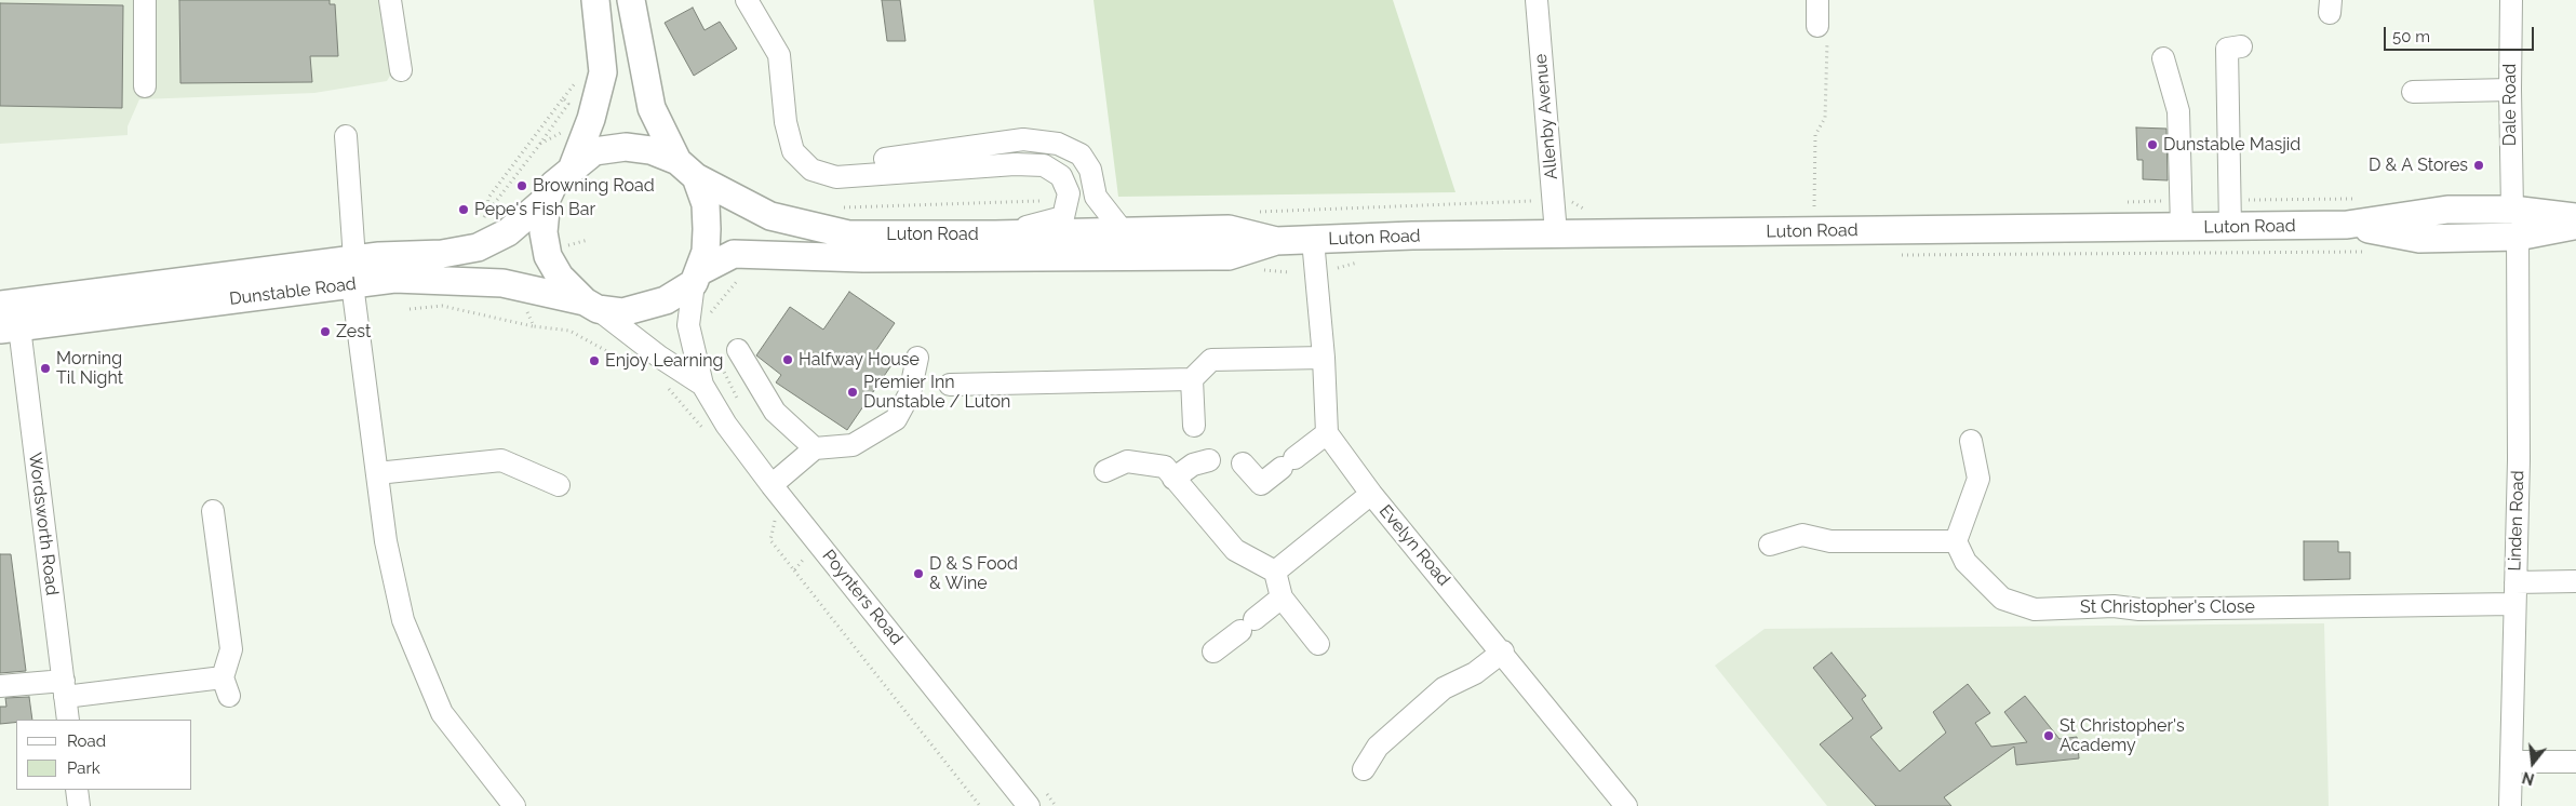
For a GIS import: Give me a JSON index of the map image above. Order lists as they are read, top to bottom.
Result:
{
  "streets": {
    "main road": ["Luton Road", "Dunstable Road"],
    "street": [
      "Dale Road",
      "Allenby Avenue",
      "Linden Road",
      "Wordsworth Road",
      "Evelyn Road",
      "Poynters Road",
      "St Christopher's Close"
    ]
  },
  "crossings": [
    ["Dale Road", "Luton Road"],
    ["Allenby Avenue", "Luton Road"],
    ["Luton Road", "Dunstable Road"],
    ["Luton Road", "Linden Road"],
    ["Luton Road", "Poynters Road"],
    ["Dunstable Road", "Wordsworth Road"],
    ["Dunstable Road", "Poynters Road"],
    ["Linden Road", "St Christopher's Close"]
  ],
  "places": [
    "Dunstable Masjid",
    "D & A Stores",
    "Browning Road",
    "Pepe's Fish Bar",
    "Zest",
    "Halfway House",
    "Enjoy Learning",
    "Morning Til Night",
    "Premier Inn Dunstable / Luton",
    "D & S Food & Wine",
    "St Christopher's Academy"
  ],
  "legend": ["Road", "Park"],
  "scale_bar": "50 m",
  "north": "bottom"
}
